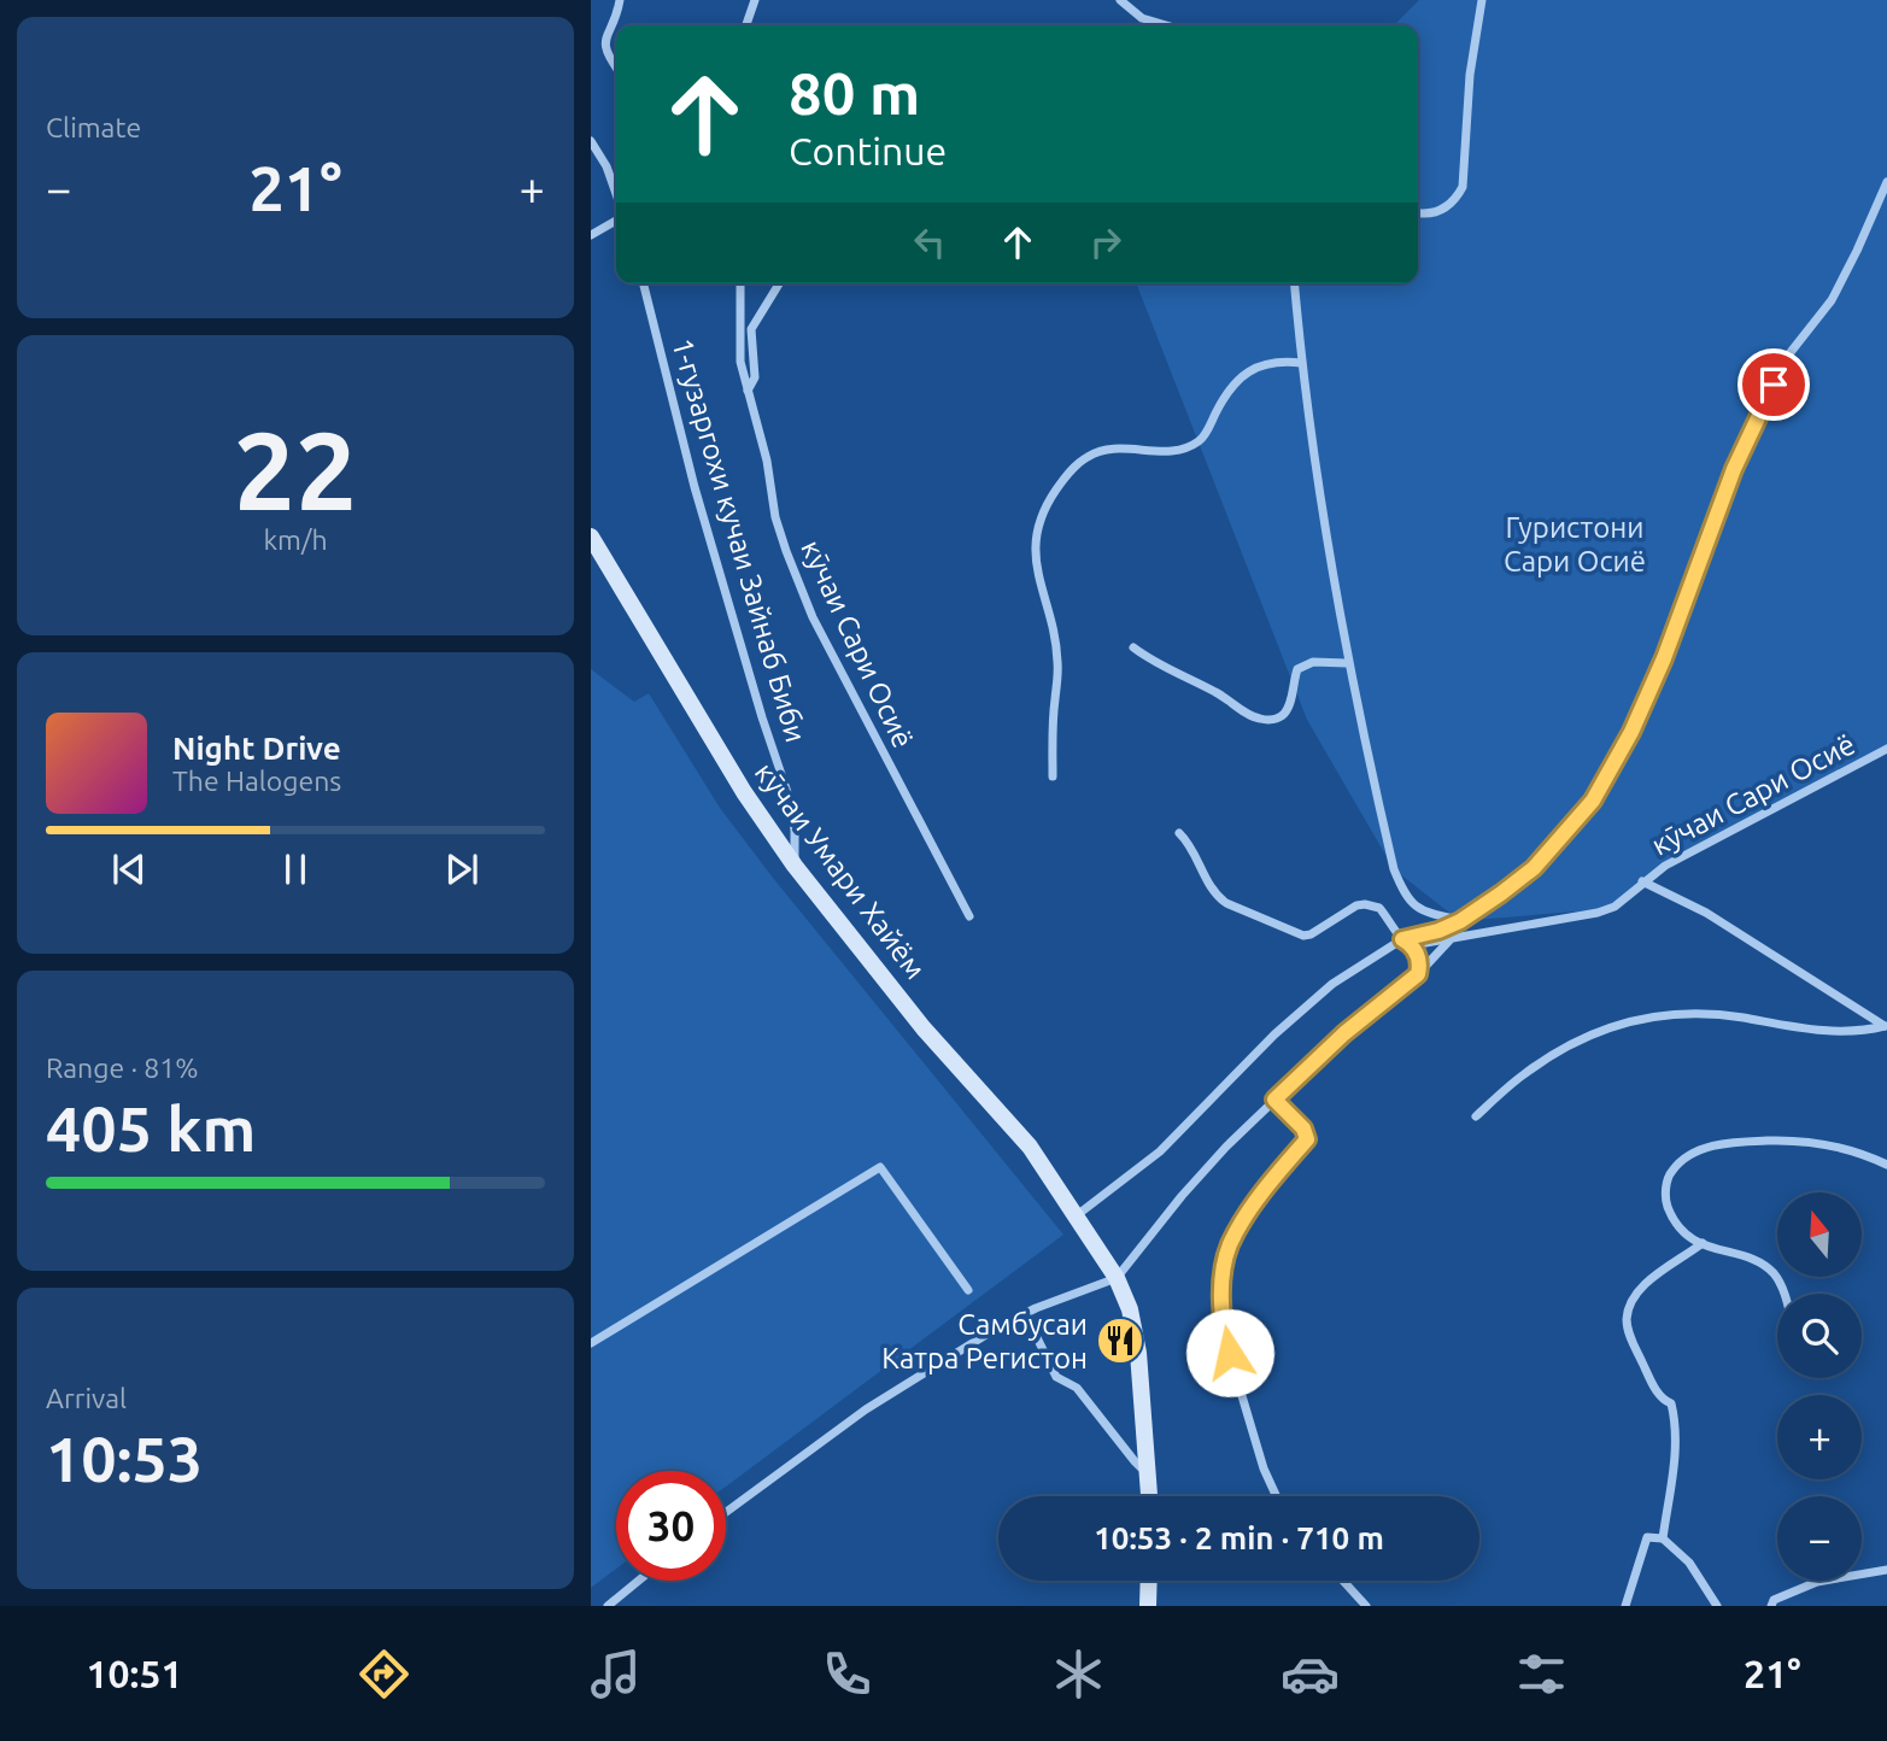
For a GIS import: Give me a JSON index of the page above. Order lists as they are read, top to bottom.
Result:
{
  "streets": {
    "main road": ["кӯчаи Умари Хайём"],
    "street": ["1-гузаргохи кучаи Зайнаб Биби", "кӯчаи Сари Осиё"]
  },
  "crossings": [
    ["1-гузаргохи кучаи Зайнаб Биби", "кӯчаи Умари Хайём"]
  ],
  "parks": ["Гуристони Сари Осиё"],
  "places": {
    "restaurant": ["Самбусаи Катра Регистон"]
  },
  "north": "top",
  "page": {
    "tile": [
      "Climate",
      ["22", "km/h"],
      ["Range · 81%", "405 km"],
      ["Arrival", "10:53"]
    ],
    "turn": ["80 m", "Continue"],
    "heat": ["−", "21°", "+"],
    "song": ["Night Drive", "The Halogens"],
    "map_buttons": ["+", "−"],
    "limit": "30",
    "trip": "10:53 · 2 min · 710 m",
    "tabs": ["10:51", "21°"]
  }
}
